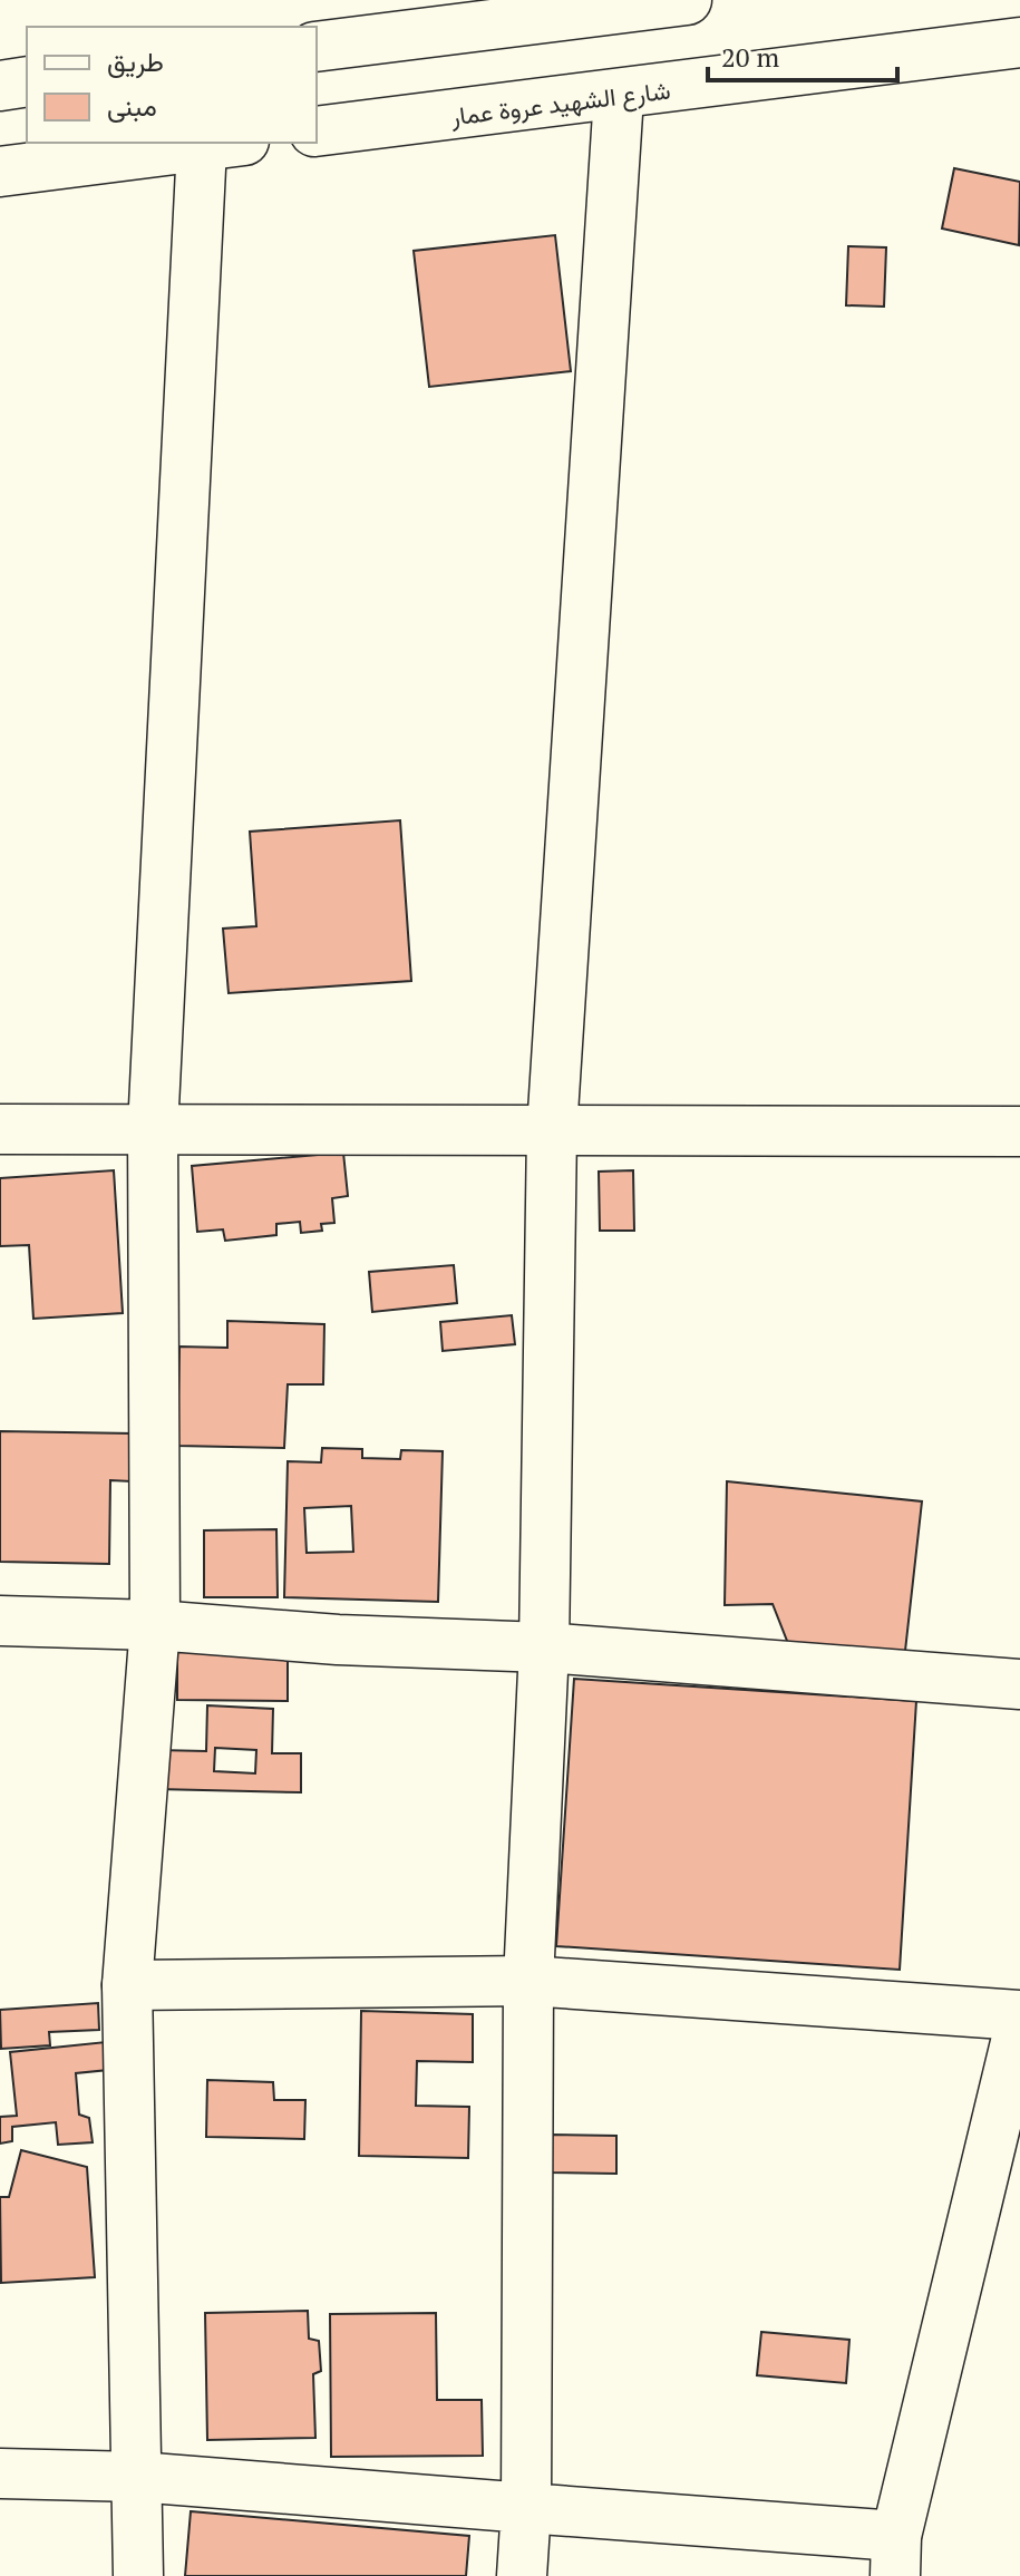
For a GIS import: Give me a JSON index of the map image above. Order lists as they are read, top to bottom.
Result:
{
  "streets": {
    "street": ["شارع الشهيد عروة عمار"]
  },
  "legend": ["طريق", "مبنى"],
  "scale_bar": "20 m"
}
